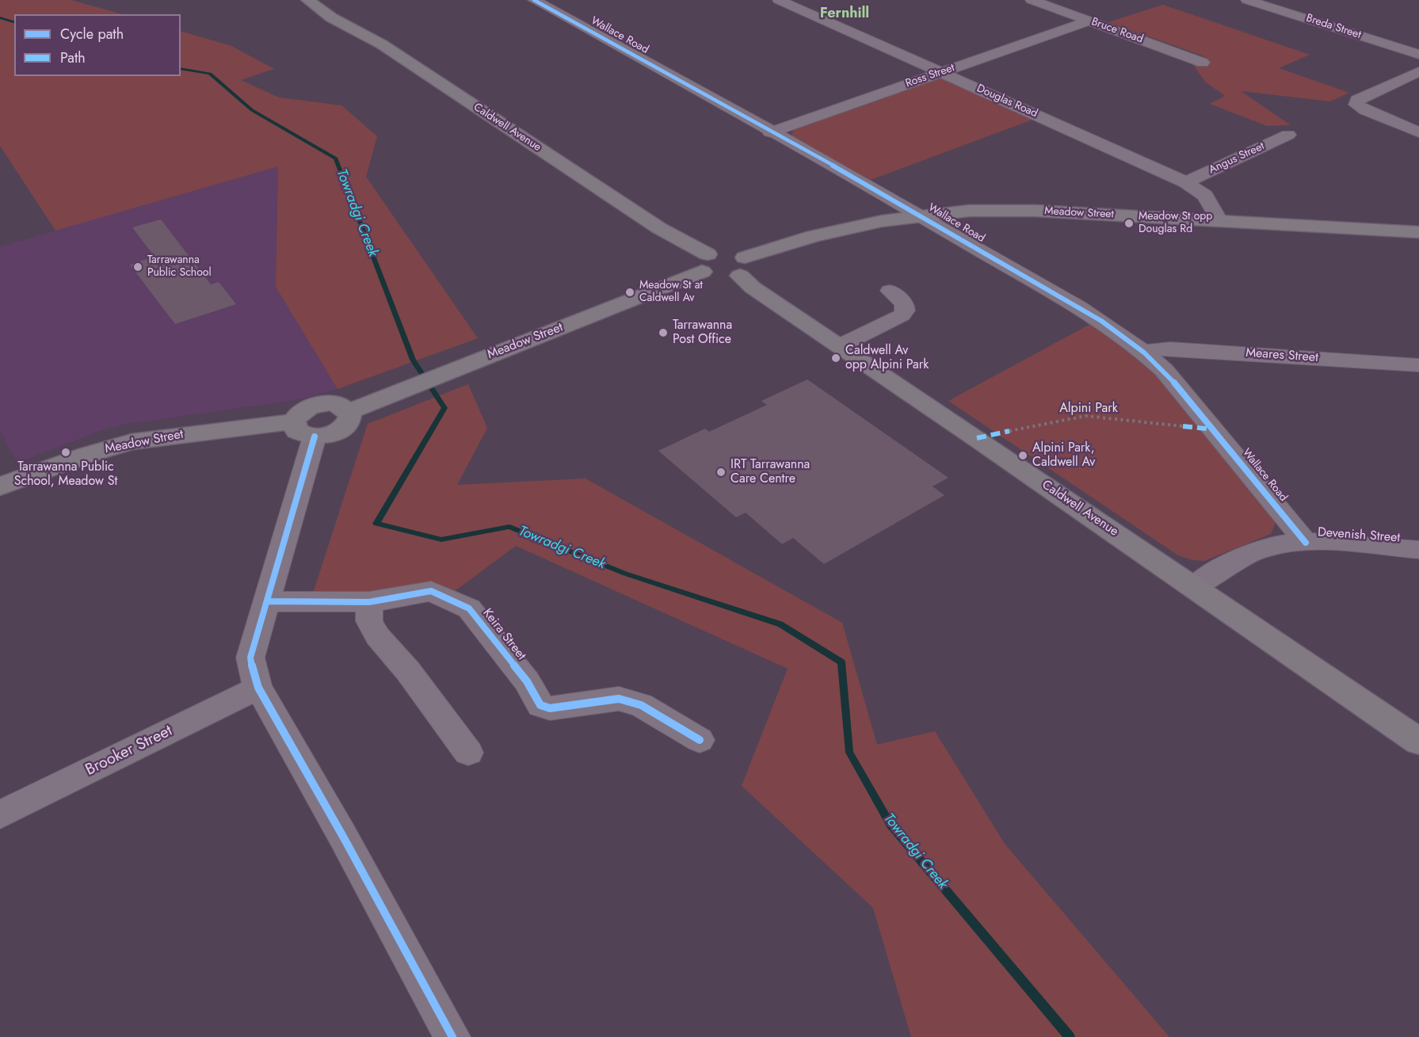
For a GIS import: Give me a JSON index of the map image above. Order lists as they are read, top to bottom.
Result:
{
  "streets": {
    "main road": ["Caldwell Avenue", "Meadow Street"],
    "street": [
      "Breda Street",
      "Bruce Road",
      "Wallace Road",
      "Ross Street",
      "Douglas Road",
      "Angus Street",
      "Meares Street",
      "Devenish Street",
      "Keira Street",
      "Brooker Street"
    ]
  },
  "crossings": [
    ["Bruce Road", "Ross Street"],
    ["Wallace Road", "Ross Street"],
    ["Wallace Road", "Meadow Street"],
    ["Wallace Road", "Meares Street"],
    ["Wallace Road", "Devenish Street"],
    ["Ross Street", "Douglas Road"],
    ["Douglas Road", "Angus Street"],
    ["Douglas Road", "Meadow Street"],
    ["Caldwell Avenue", "Meadow Street"],
    ["Caldwell Avenue", "Devenish Street"]
  ],
  "districts": ["Fernhill"],
  "water": ["Towradgi Creek"],
  "parks": ["Alpini Park"],
  "places": [
    "Meadow St opp Douglas Rd",
    "Tarrawanna Public School",
    "Meadow St at Caldwell Av",
    "Tarrawanna Post Office",
    "Caldwell Av opp Alpini Park",
    "Tarrawanna Public School, Meadow St",
    "Alpini Park, Caldwell Av",
    "IRT Tarrawanna Care Centre"
  ],
  "legend": ["Cycle path", "Path"]
}
